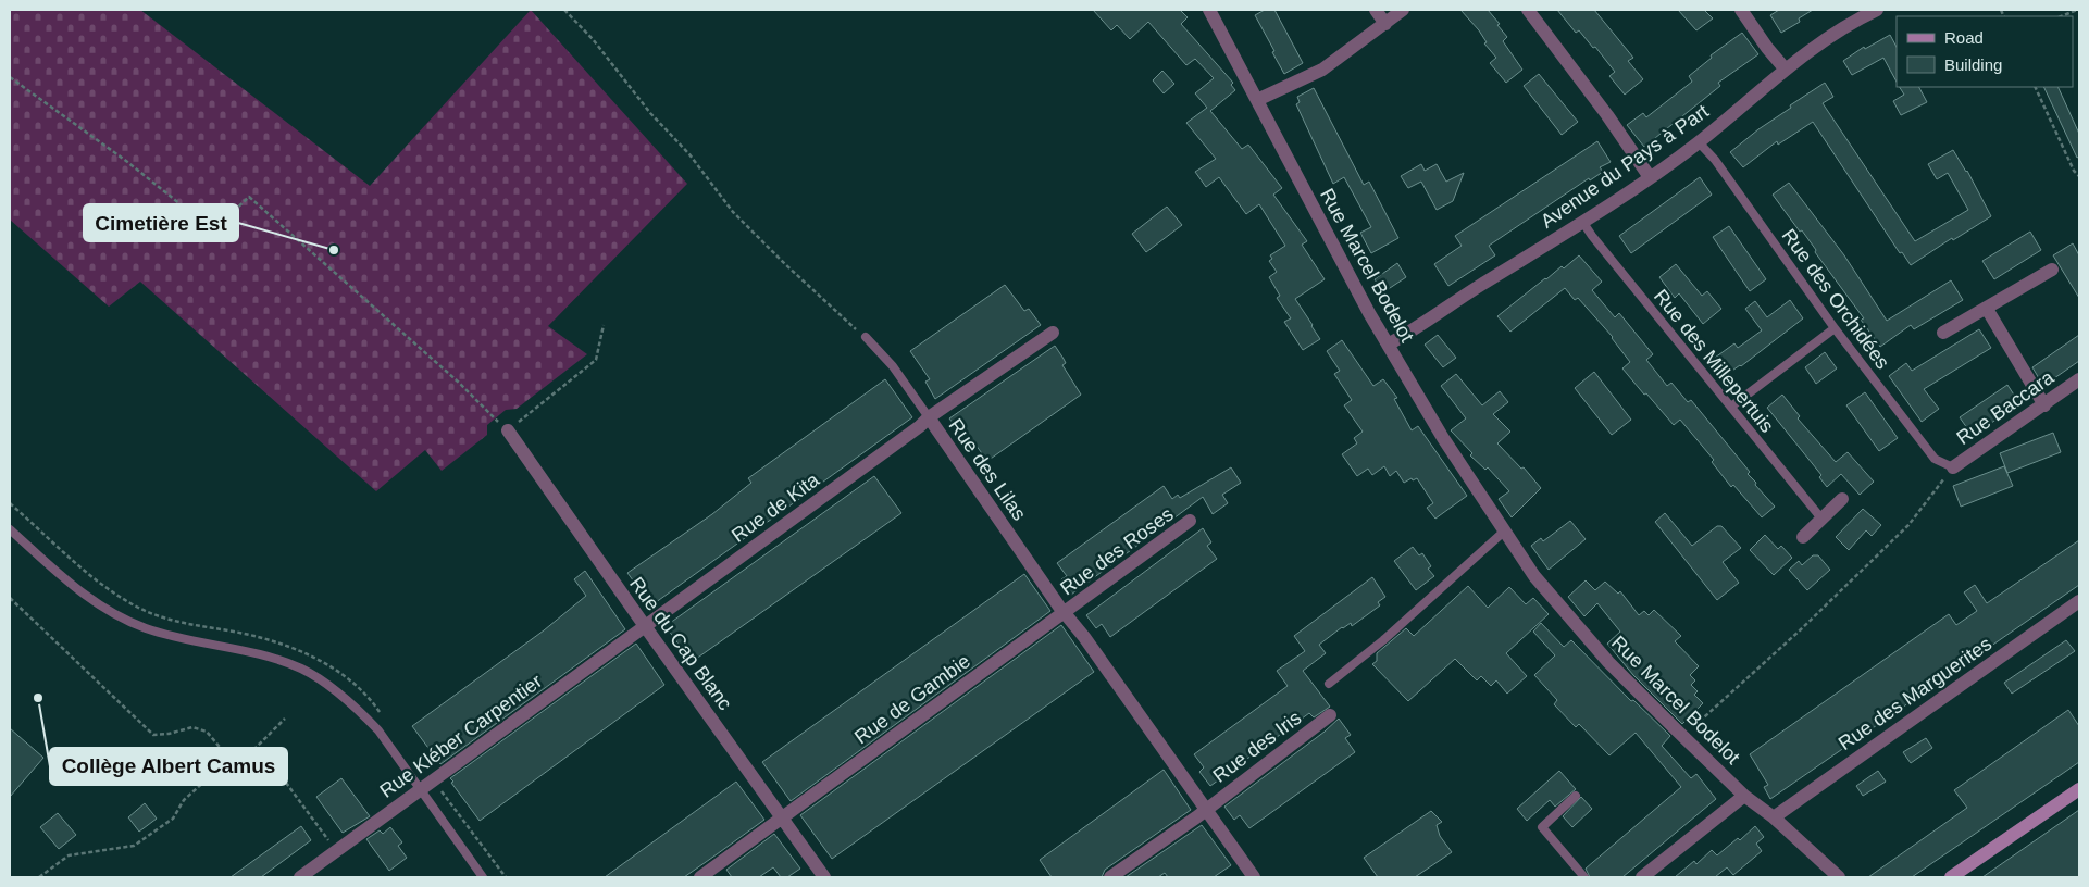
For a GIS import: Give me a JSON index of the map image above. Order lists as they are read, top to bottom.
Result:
{
  "streets": {
    "street": [
      "Avenue du Pays à Part",
      "Rue Marcel Bodelot",
      "Rue Baccara",
      "Rue des Lilas",
      "Rue de Kita",
      "Rue des Roses",
      "Rue du Cap Blanc",
      "Rue des Marguerites",
      "Rue de Gambie",
      "Rue Kléber Carpentier",
      "Rue des Iris"
    ],
    "lane": ["Rue des Orchidées", "Rue des Millepertuis"]
  },
  "crossings": [
    ["Avenue du Pays à Part", "Rue Marcel Bodelot"],
    ["Avenue du Pays à Part", "Rue des Orchidées"],
    ["Avenue du Pays à Part", "Rue des Millepertuis"],
    ["Rue Marcel Bodelot", "Rue des Marguerites"],
    ["Rue des Orchidées", "Rue Baccara"],
    ["Rue des Lilas", "Rue de Kita"],
    ["Rue des Lilas", "Rue des Roses"],
    ["Rue des Lilas", "Rue de Gambie"],
    ["Rue des Lilas", "Rue des Iris"],
    ["Rue de Kita", "Rue du Cap Blanc"],
    ["Rue de Kita", "Rue Kléber Carpentier"],
    ["Rue des Roses", "Rue de Gambie"],
    ["Rue du Cap Blanc", "Rue de Gambie"],
    ["Rue du Cap Blanc", "Rue Kléber Carpentier"]
  ],
  "places": ["Cimetière Est", "Collège Albert Camus"],
  "legend": ["Road", "Building"]
}
